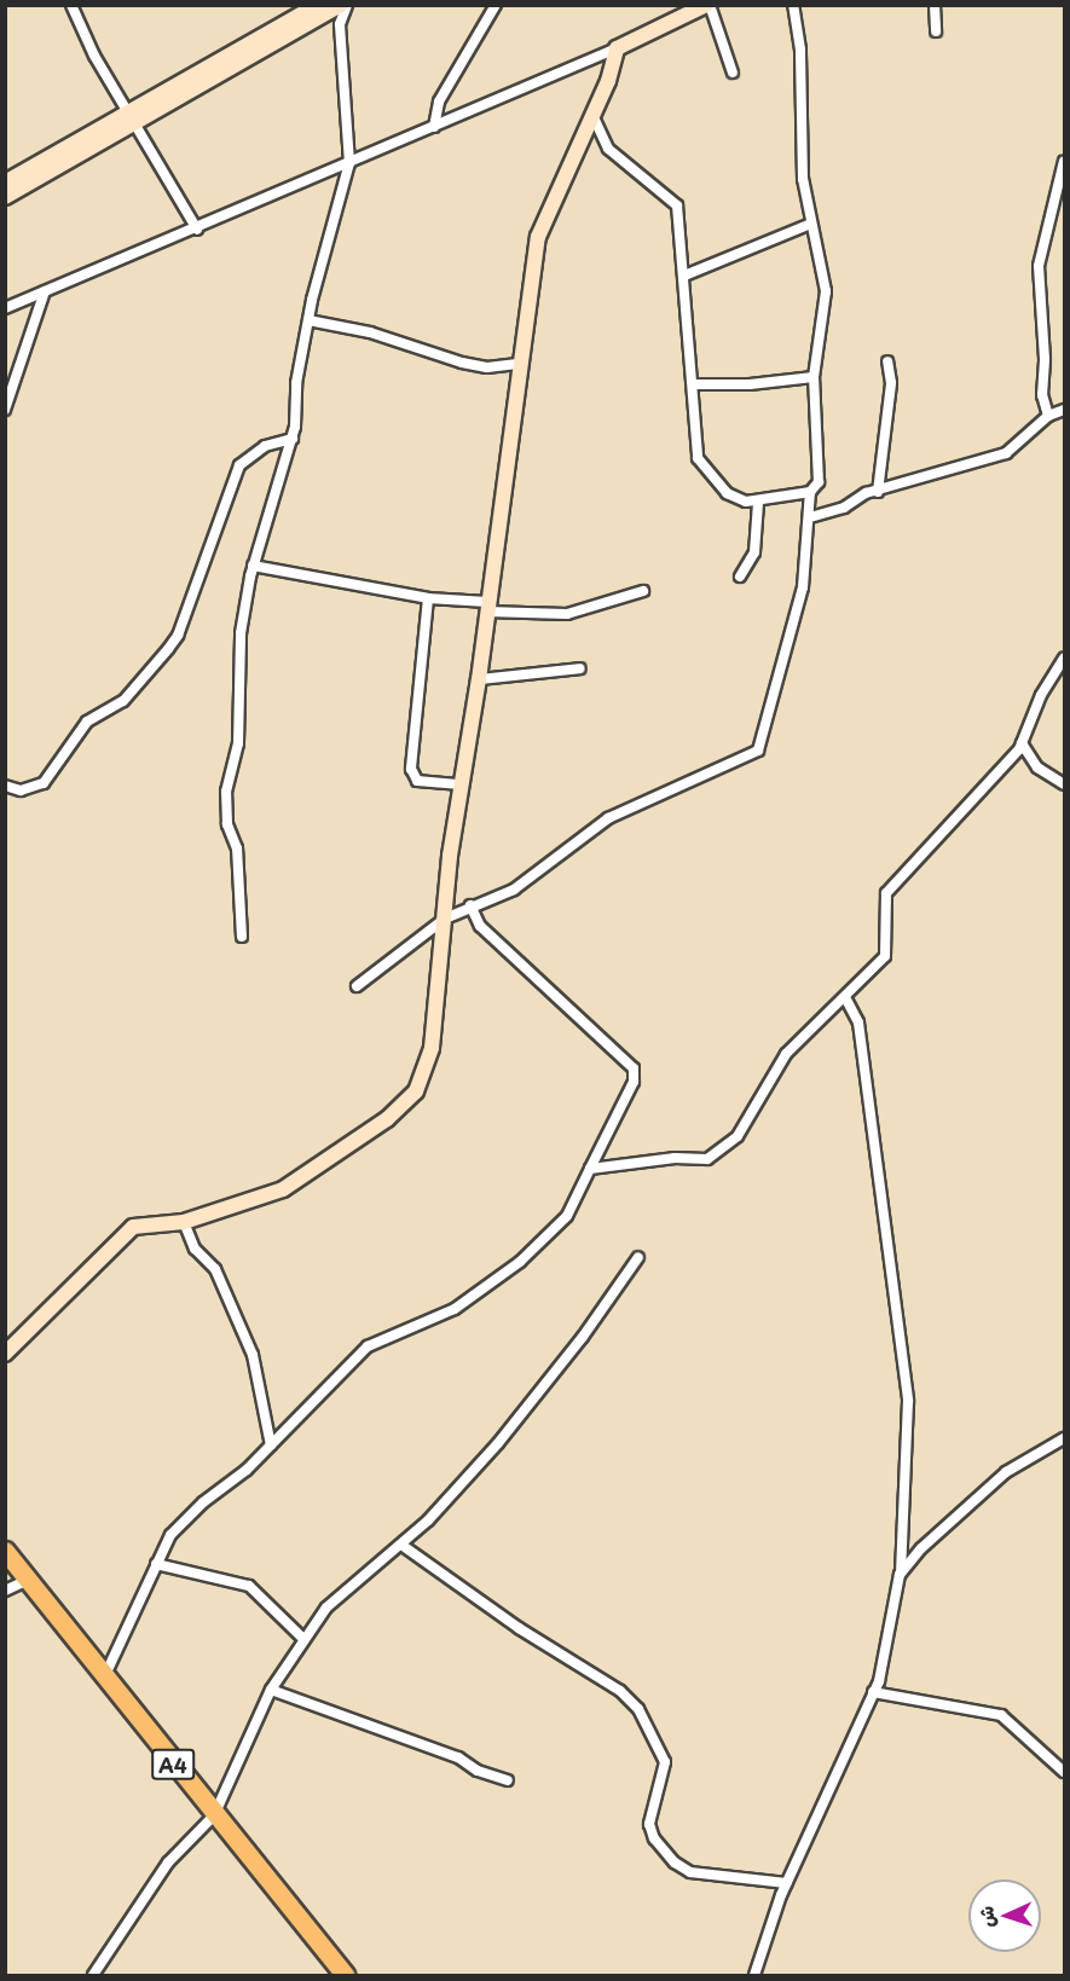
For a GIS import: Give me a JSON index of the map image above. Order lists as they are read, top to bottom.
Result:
{
  "streets": {
    "highway": ["A4"]
  },
  "north": "left"
}
